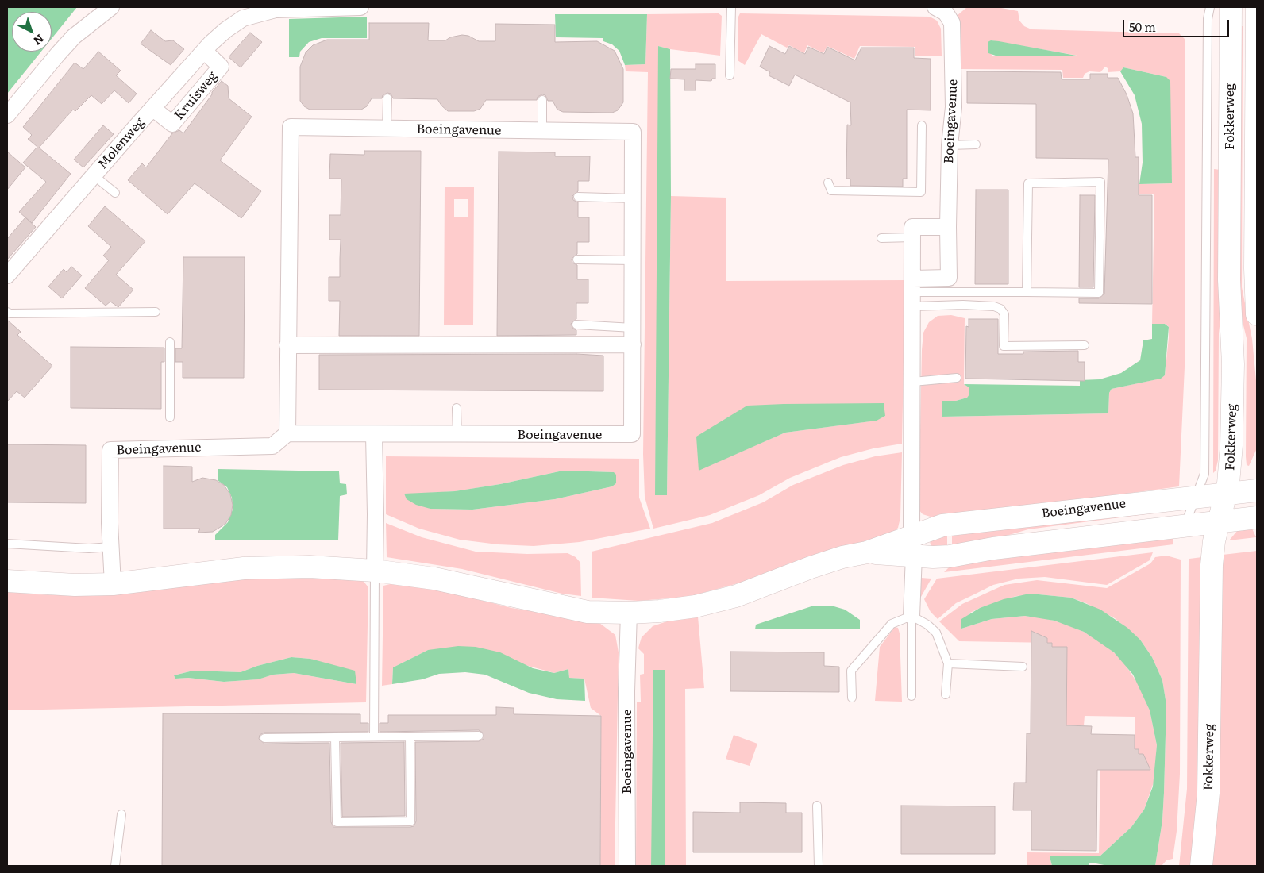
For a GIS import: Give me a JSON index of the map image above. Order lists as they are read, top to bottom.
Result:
{
  "streets": {
    "street": [
      "Kruisweg",
      "Fokkerweg",
      "Boeingavenue",
      "Molenweg"
    ]
  },
  "crossings": [
    ["Kruisweg", "Molenweg"],
    ["Fokkerweg", "Boeingavenue"]
  ],
  "scale_bar": "50 m",
  "north": "bottom right"
}
